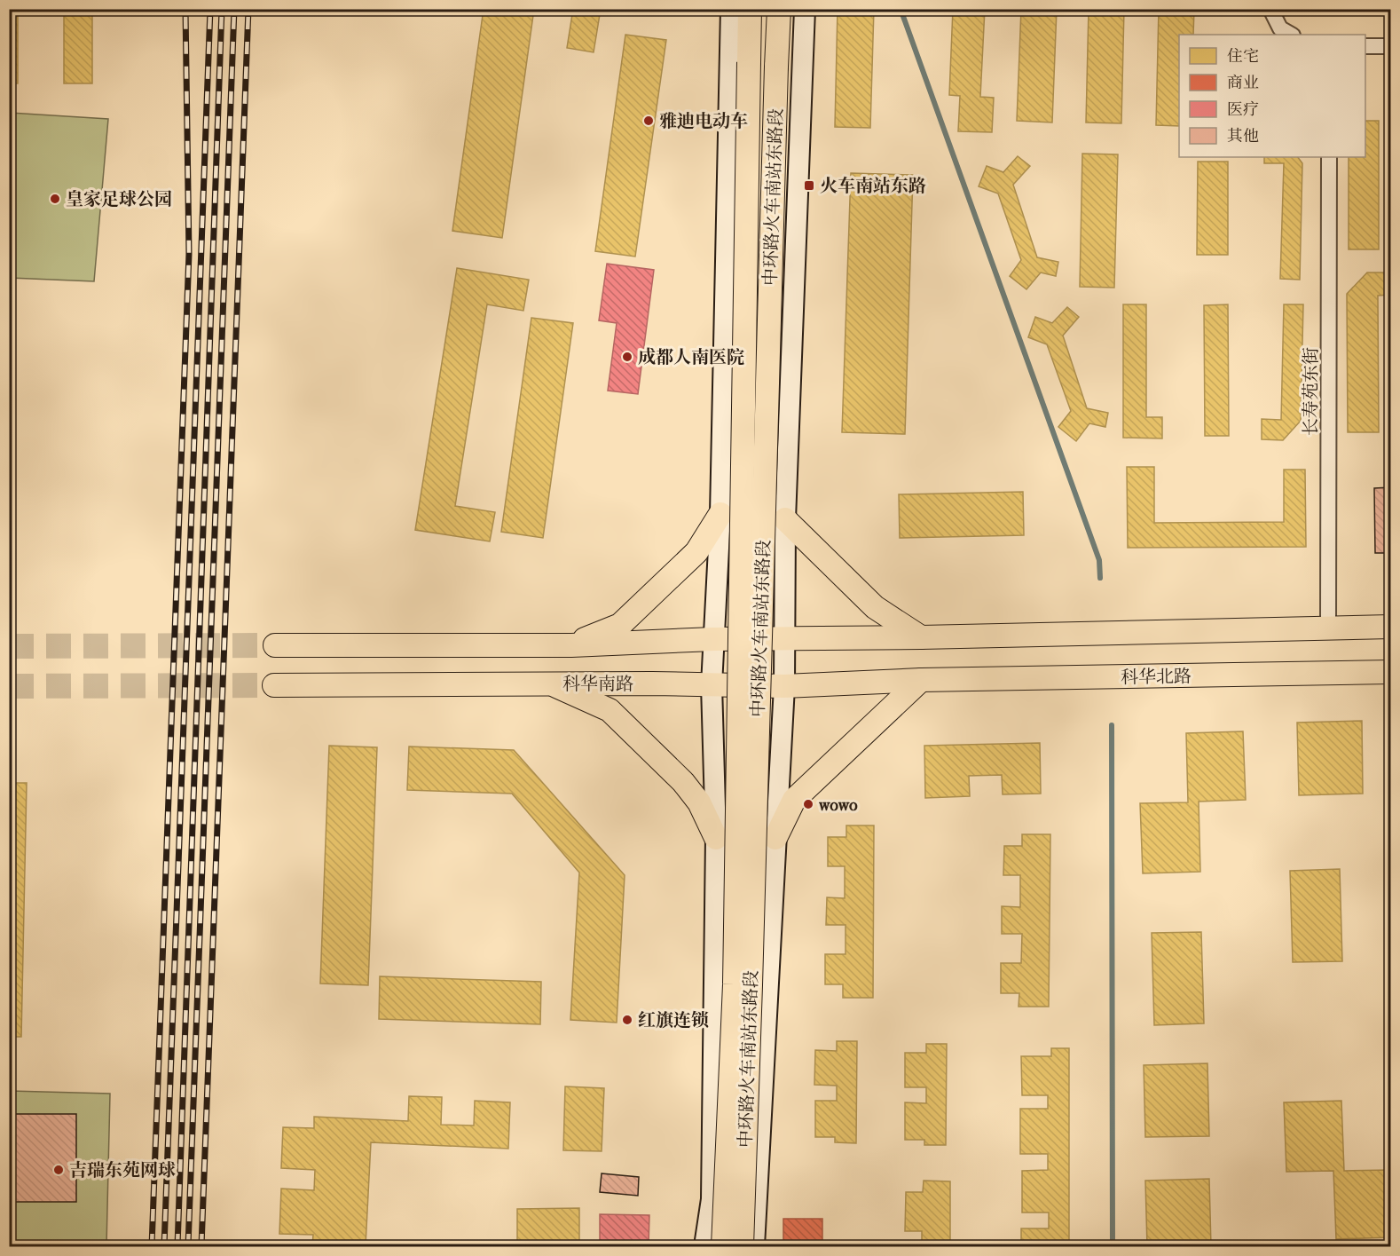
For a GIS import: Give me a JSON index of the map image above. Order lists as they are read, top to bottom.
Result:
{
  "streets": {
    "main road": ["中环路火车南站东路段", "科华北路", "科华南路"],
    "street": ["长寿苑东街"]
  },
  "crossings": [
    ["科华北路", "科华南路"]
  ],
  "places": {
    "other": [
      "雅迪电动车",
      "皇家足球公园",
      "成都人南医院",
      "wowo",
      "红旗连锁",
      "吉瑞东苑网球"
    ],
    "transit": ["火车南站东路"]
  },
  "legend": [
    "住宅",
    "商业",
    "医疗",
    "其他"
  ]
}
